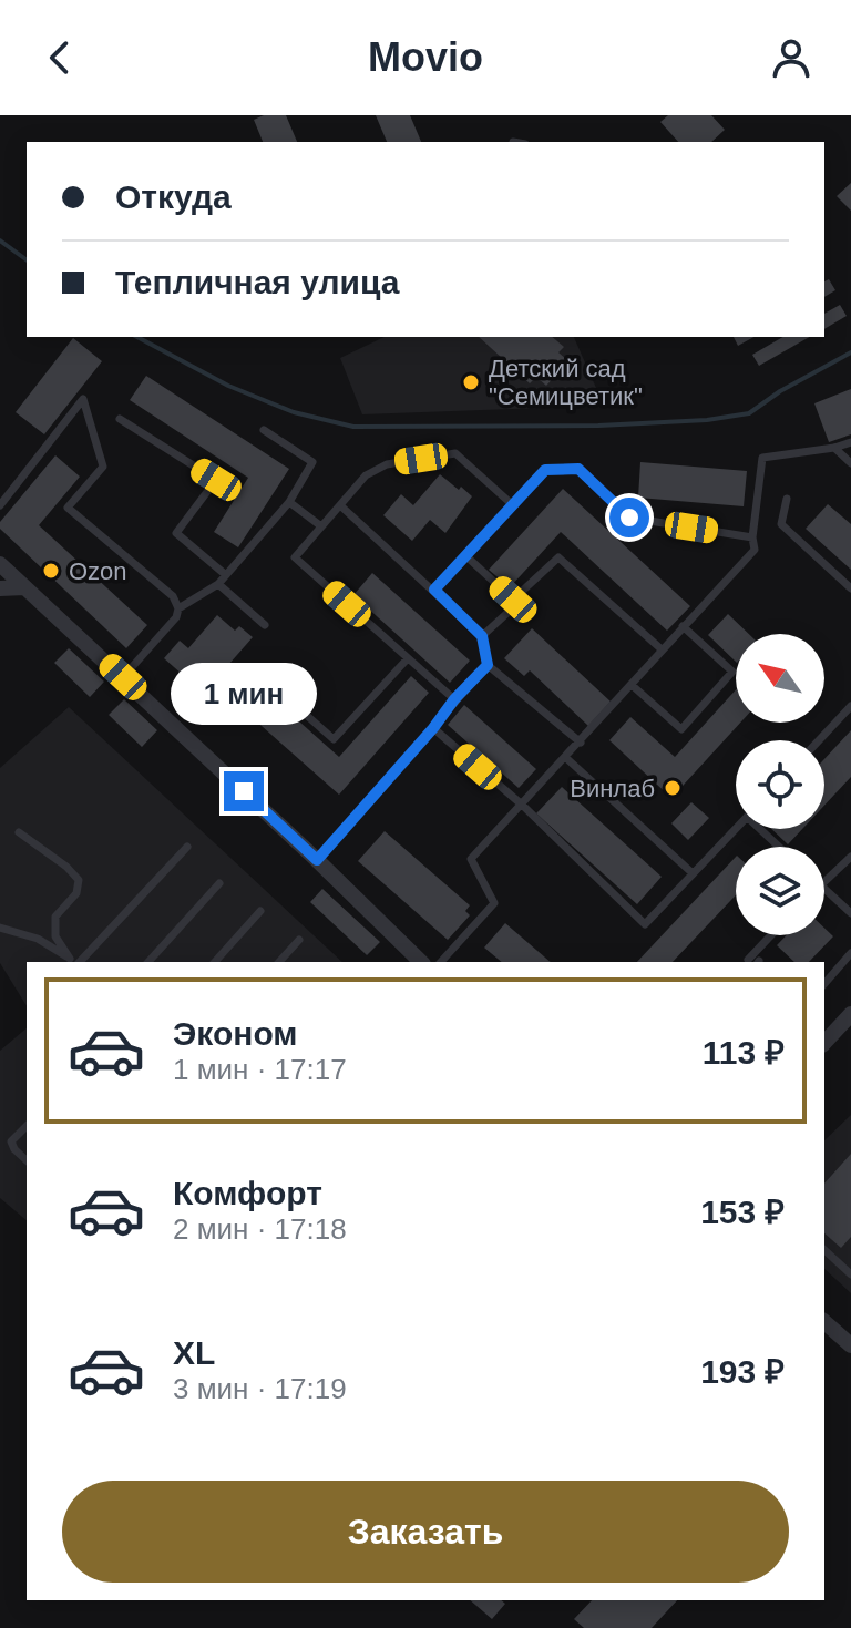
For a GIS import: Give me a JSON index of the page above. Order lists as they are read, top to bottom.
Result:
{
  "places": ["Детский сад \"Семицветик\"", "Ozon", "Винлаб"],
  "north": "top left",
  "page": {
    "header": "Movio",
    "banner": ["Откуда", "Тепличная улица"],
    "bubble": "1 мин",
    "list": [
      {
        "name": "Эконом",
        "note": "1 мин · 17:17",
        "value": "113 ₽"
      },
      {
        "name": "Комфорт",
        "note": "2 мин · 17:18",
        "value": "153 ₽"
      },
      {
        "name": "XL",
        "note": "3 мин · 17:19",
        "value": "193 ₽"
      }
    ],
    "buttons": "Заказать"
  }
}
